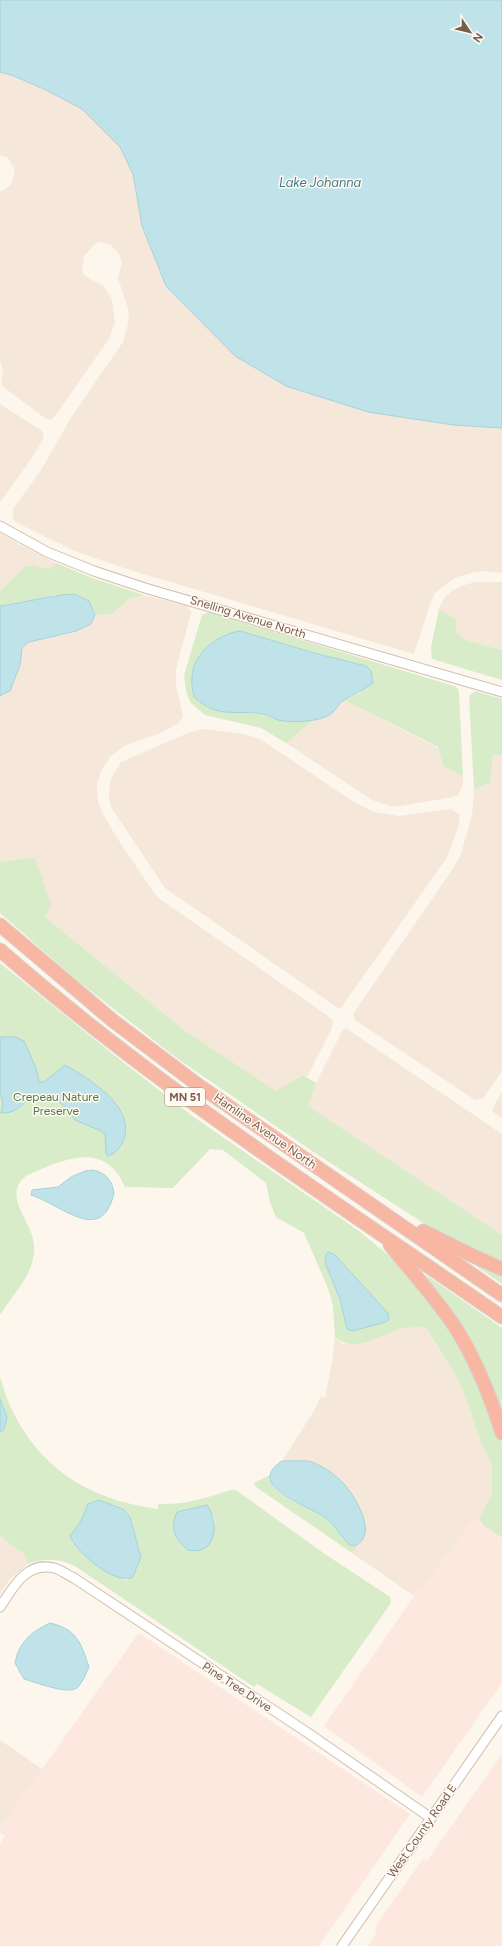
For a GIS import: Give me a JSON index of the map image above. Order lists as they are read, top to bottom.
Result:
{
  "streets": {
    "highway": ["MN 51", "Hamline Avenue North"],
    "street": ["Snelling Avenue North", "Pine Tree Drive", "West County Road E"]
  },
  "crossings": [
    ["Pine Tree Drive", "West County Road E"]
  ],
  "water": ["Lake Johanna"],
  "parks": ["Crepeau Nature Preserve"],
  "north": "bottom right"
}
